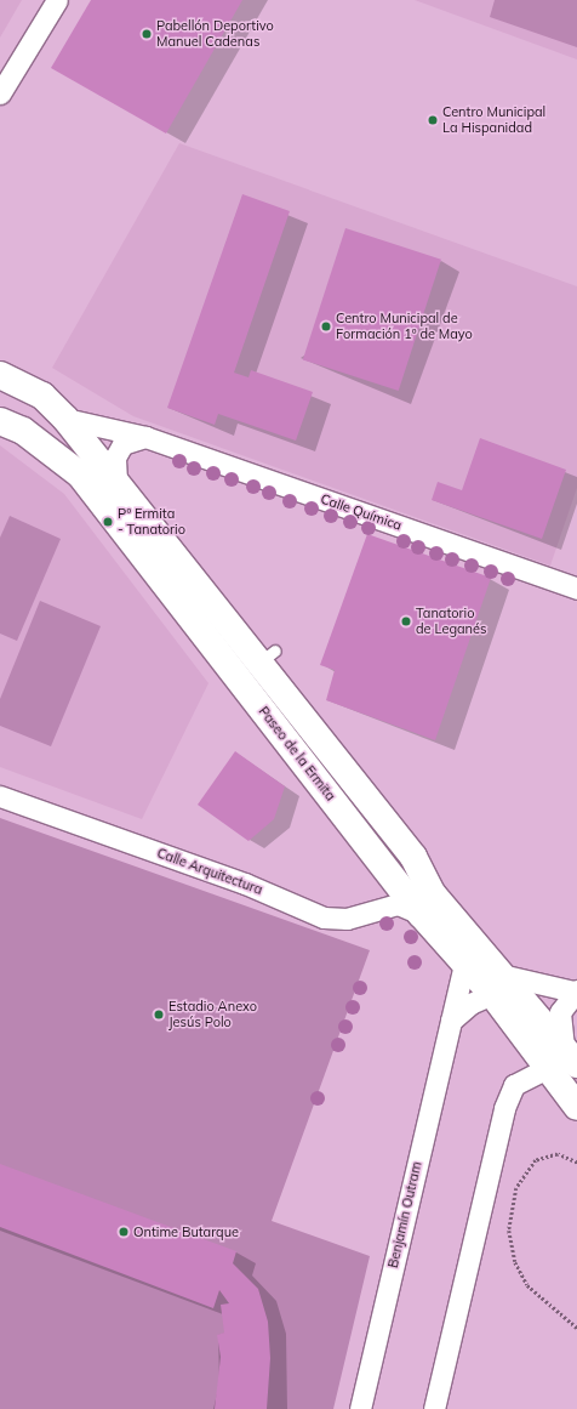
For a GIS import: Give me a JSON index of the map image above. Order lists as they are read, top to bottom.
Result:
{
  "streets": {
    "main road": ["Paseo de la Ermita"],
    "street": ["Calle Química", "Calle Arquitectura", "Benjamín Outram"]
  },
  "crossings": [
    ["Calle Química", "Paseo de la Ermita"],
    ["Paseo de la Ermita", "Calle Arquitectura"],
    ["Paseo de la Ermita", "Benjamín Outram"]
  ],
  "places": [
    "Pabellón Deportivo Manuel Cadenas",
    "Centro Municipal La Hispanidad",
    "Centro Municipal de Formación 1º de Mayo",
    "Pº Ermita - Tanatorio",
    "Tanatorio de Leganés",
    "Estadio Anexo Jesús Polo",
    "Ontime Butarque"
  ]
}
